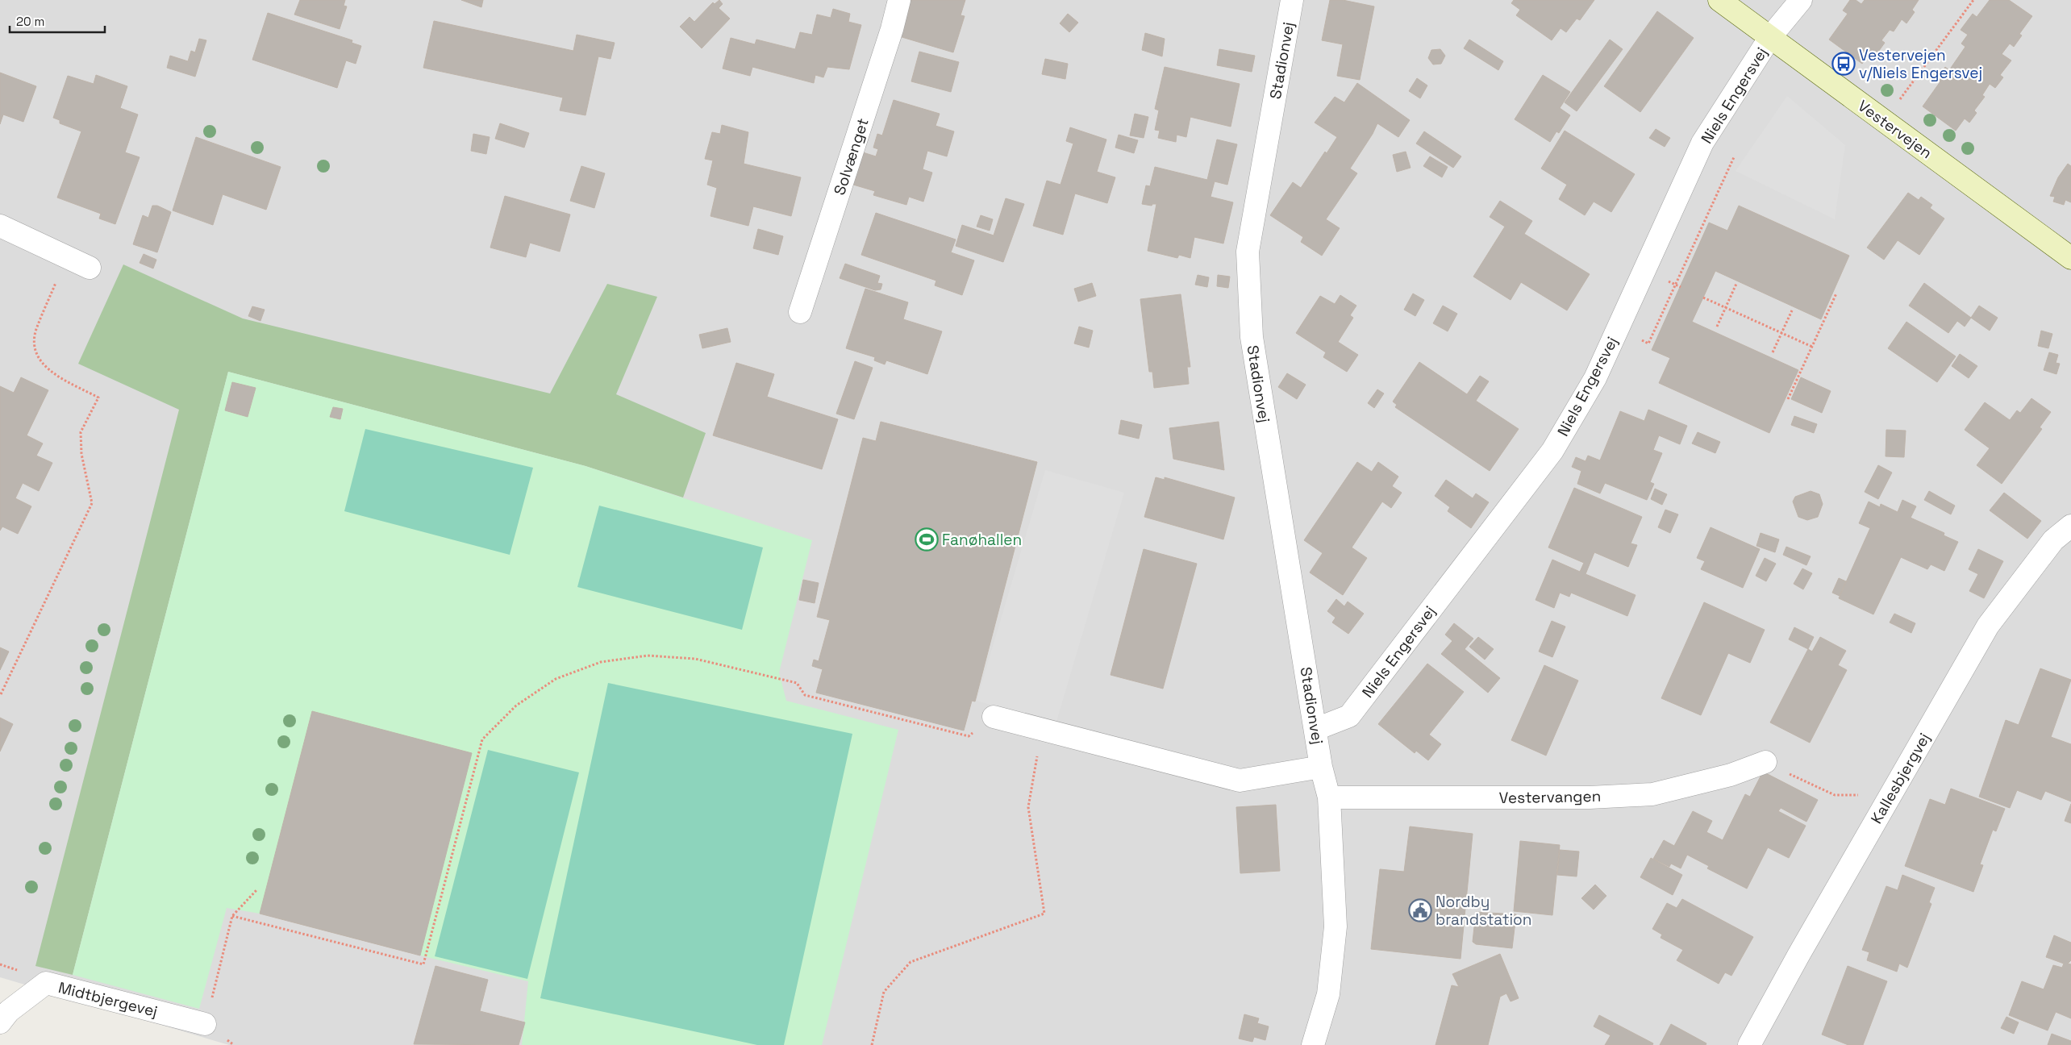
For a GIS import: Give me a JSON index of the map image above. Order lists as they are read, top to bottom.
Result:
{
  "streets": {
    "street": [
      "Stadionvej",
      "Niels Engersvej",
      "Vestervejen",
      "Solvænget",
      "Kallesbjergvej",
      "Vestervangen",
      "Midtbjergevej"
    ]
  },
  "crossings": [
    ["Stadionvej", "Niels Engersvej"],
    ["Stadionvej", "Vestervangen"],
    ["Niels Engersvej", "Vestervejen"]
  ],
  "places": {
    "bus stop": ["Vestervejen v/Niels Engersvej"],
    "sports": ["Fanøhallen"],
    "public building": ["Nordby brandstation"]
  },
  "scale_bar": "20 m"
}
